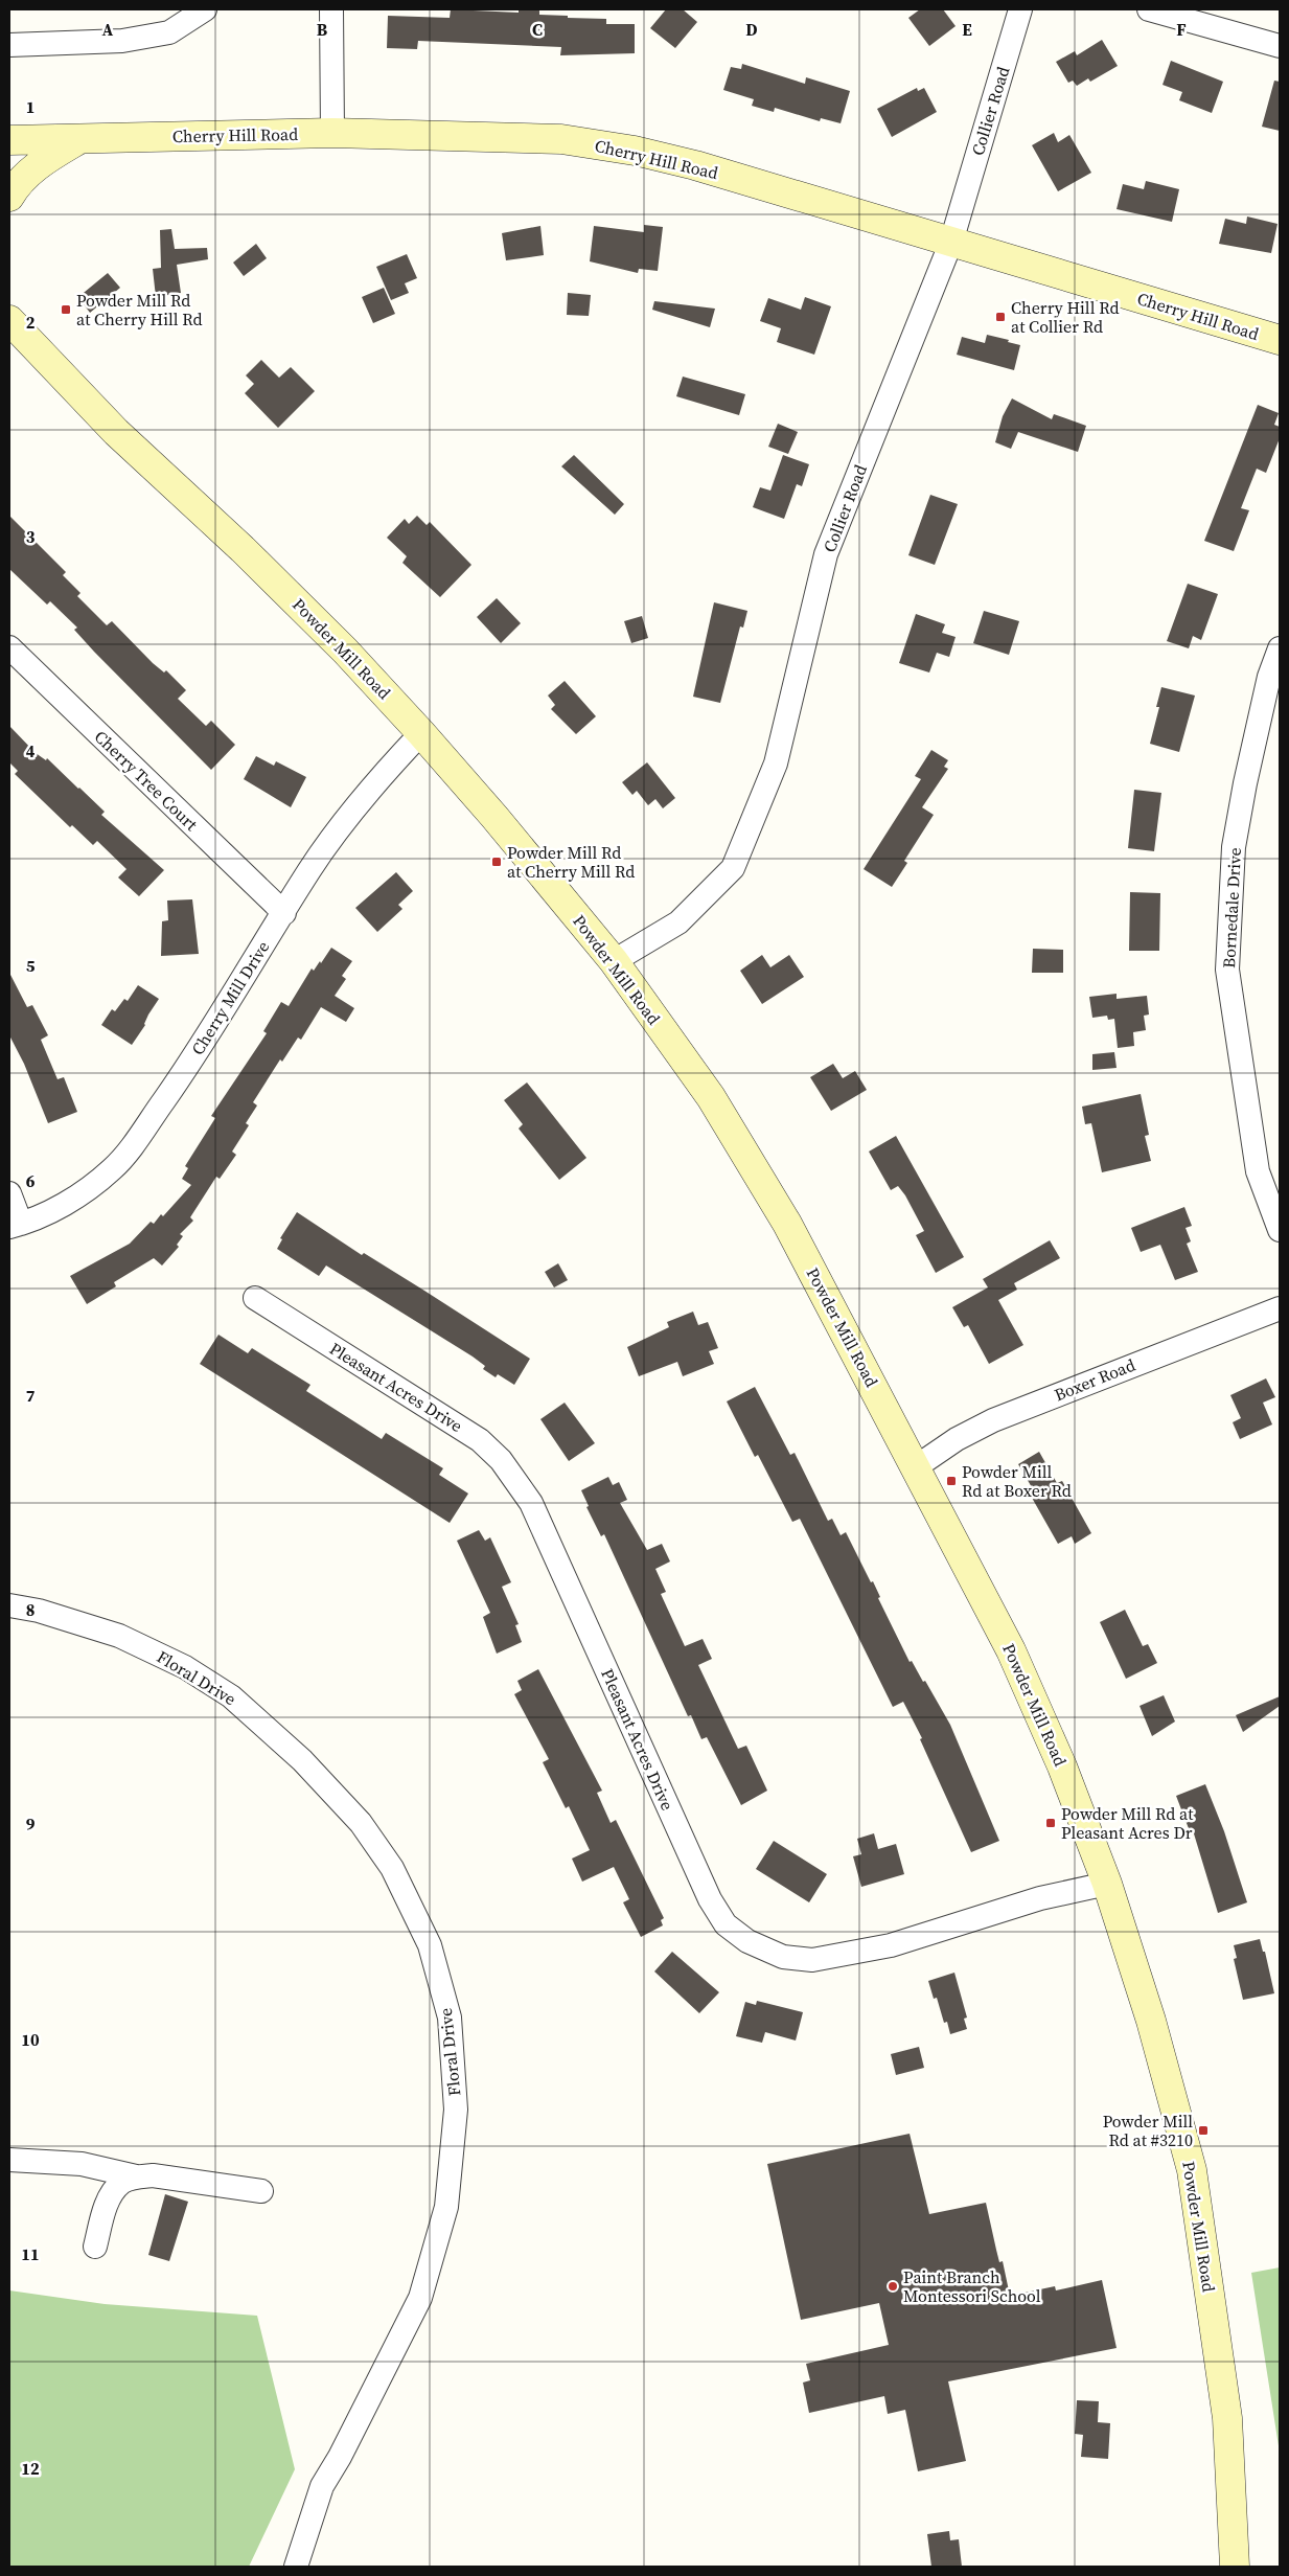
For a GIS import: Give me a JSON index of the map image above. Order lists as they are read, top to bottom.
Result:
{
  "streets": {
    "main road": ["Cherry Hill Road", "Powder Mill Road"],
    "street": [
      "Collier Road",
      "Cherry Tree Court",
      "Bornedale Drive",
      "Cherry Mill Drive",
      "Boxer Road",
      "Pleasant Acres Drive",
      "Floral Drive"
    ]
  },
  "crossings": [
    ["Collier Road", "Cherry Hill Road"],
    ["Collier Road", "Powder Mill Road"],
    ["Powder Mill Road", "Cherry Mill Drive"],
    ["Powder Mill Road", "Boxer Road"],
    ["Powder Mill Road", "Pleasant Acres Drive"],
    ["Cherry Tree Court", "Cherry Mill Drive"]
  ],
  "places": {
    "transit": [
      "Powder Mill Rd at Cherry Hill Rd",
      "Cherry Hill Rd at Collier Rd",
      "Powder Mill Rd at Cherry Mill Rd",
      "Powder Mill Rd at Boxer Rd",
      "Powder Mill Rd at Pleasant Acres Dr",
      "Powder Mill Rd at #3210"
    ],
    "other": ["Paint Branch Montessori School"]
  },
  "grid": {
    "columns": [
      "A",
      "B",
      "C",
      "D",
      "E",
      "F"
    ],
    "rows": [
      "1",
      "2",
      "3",
      "4",
      "5",
      "6",
      "7",
      "8",
      "9",
      "10",
      "11",
      "12"
    ]
  }
}
